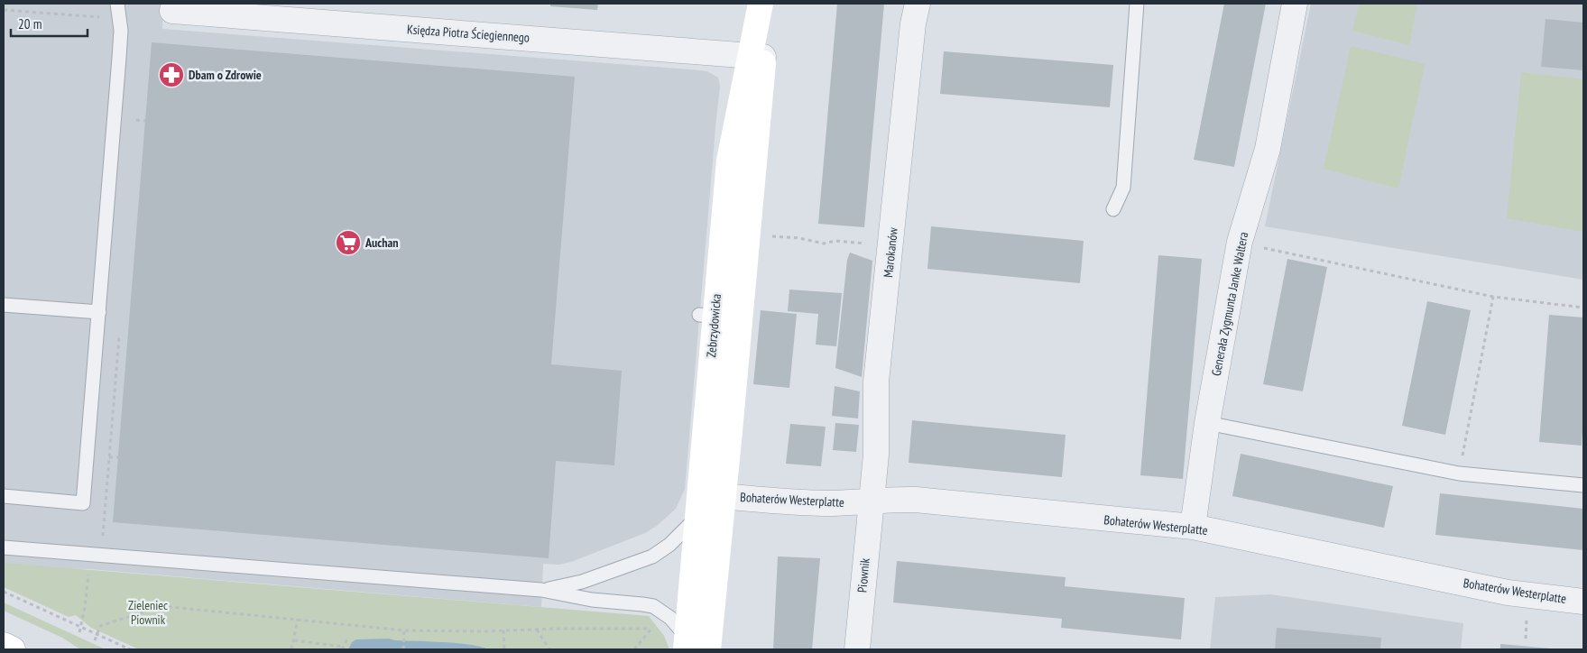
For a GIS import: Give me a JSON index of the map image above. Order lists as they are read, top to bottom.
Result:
{
  "streets": {
    "street": [
      "Księdza Piotra Ściegiennego",
      "Marokanów",
      "Generała Zygmunta Janke Waltera",
      "Zebrzydowicka",
      "Bohaterów Westerplatte",
      "Piownik"
    ]
  },
  "crossings": [
    ["Księdza Piotra Ściegiennego", "Zebrzydowicka"],
    ["Marokanów", "Bohaterów Westerplatte"],
    ["Marokanów", "Piownik"],
    ["Generała Zygmunta Janke Waltera", "Bohaterów Westerplatte"],
    ["Zebrzydowicka", "Bohaterów Westerplatte"],
    ["Bohaterów Westerplatte", "Piownik"]
  ],
  "parks": ["Zieleniec Piownik"],
  "places": {
    "pharmacy": ["Dbam o Zdrowie"],
    "supermarket": ["Auchan"]
  },
  "scale_bar": "20 m"
}
